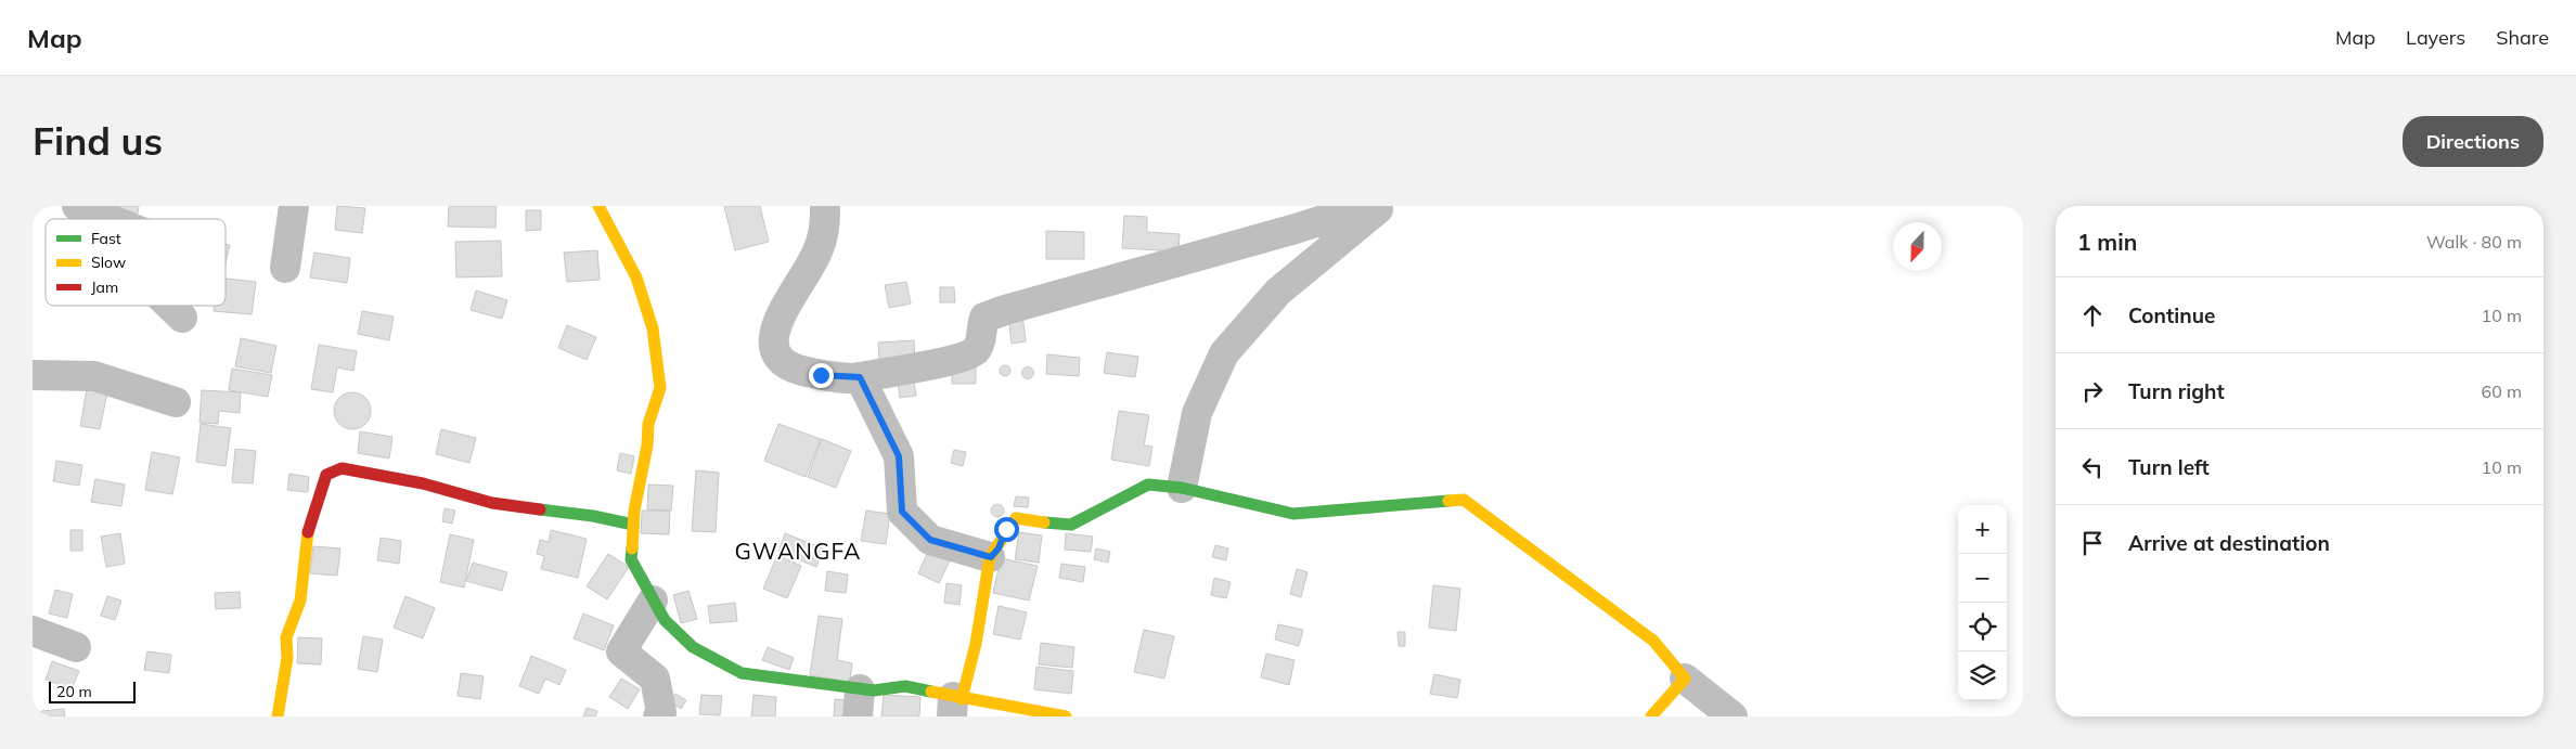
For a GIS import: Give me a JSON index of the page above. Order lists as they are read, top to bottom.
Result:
{
  "districts": ["GWANGFA"],
  "legend": ["Fast", "Slow", "Jam"],
  "scale_bar": "20 m",
  "north": "bottom",
  "page": {
    "header": "Map",
    "nav": ["Map", "Layers", "Share"],
    "buttons": "Directions",
    "title": "Find us",
    "heading": ["1 min", "Walk · 80 m"],
    "list": [
      ["Continue", "10 m"],
      ["Turn right", "60 m"],
      ["Turn left", "10 m"],
      "Arrive at destination"
    ],
    "map_buttons": ["+", "−"],
    "scale": "20 m"
  }
}
